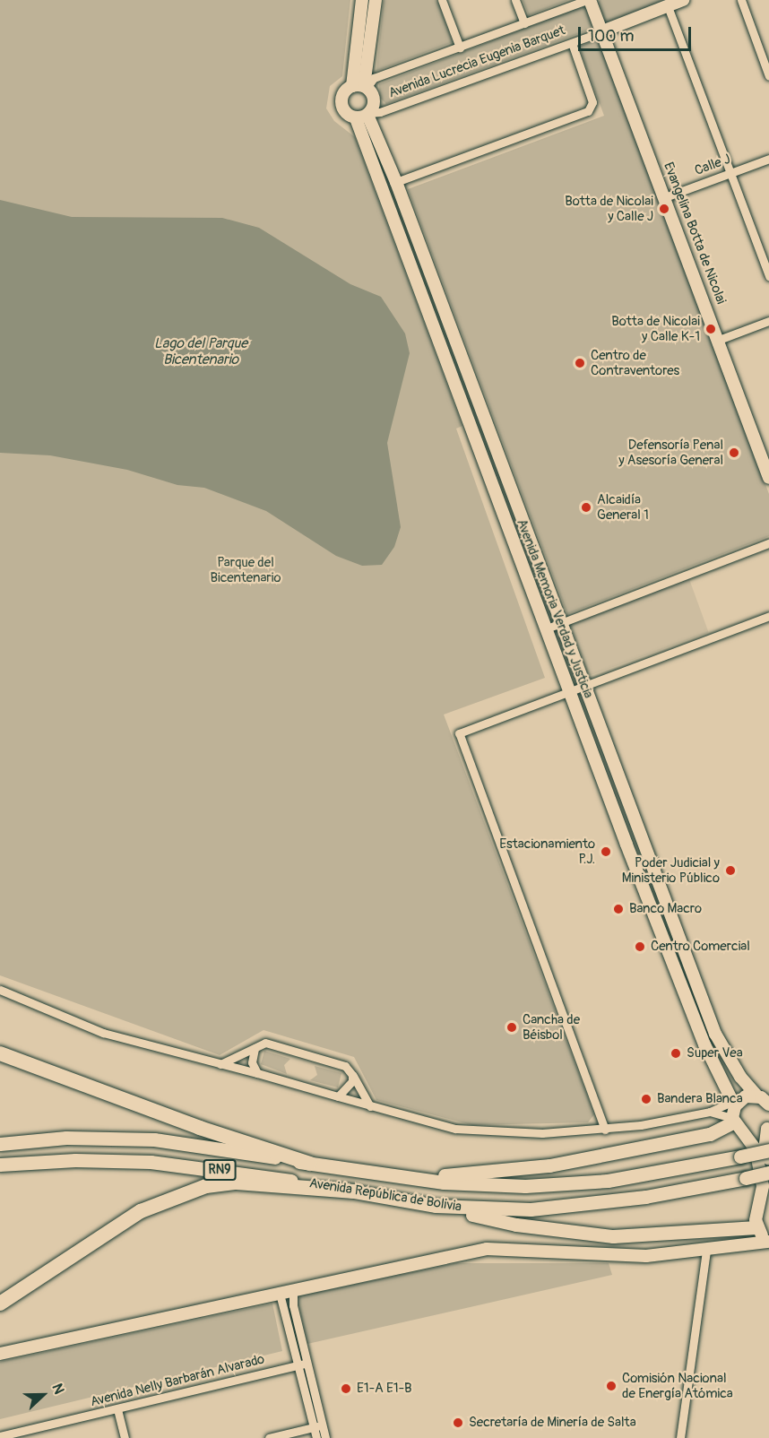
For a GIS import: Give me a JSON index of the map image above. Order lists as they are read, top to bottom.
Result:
{
  "streets": {
    "main road": ["RN9", "Avenida República de Bolivia"],
    "street": [
      "Avenida Lucrecia Eugenia Barquet",
      "Calle J",
      "Evangelina Botta de Nicolai",
      "Avenida Memoria Verdad y Justicia",
      "Avenida Nelly Barbarán Alvarado"
    ]
  },
  "crossings": [
    ["Avenida Lucrecia Eugenia Barquet", "Evangelina Botta de Nicolai"],
    ["Avenida Lucrecia Eugenia Barquet", "Avenida Memoria Verdad y Justicia"],
    ["Calle J", "Evangelina Botta de Nicolai"]
  ],
  "water": ["Lago del Parque Bicentenario"],
  "parks": ["Parque del Bicentenario"],
  "places": [
    "Botta de Nicolai y Calle J",
    "Botta de Nicolai y Calle K-1",
    "Centro de Contraventores",
    "Defensoría Penal y Asesoría General",
    "Alcaidía General 1",
    "Estacionamiento P.J.",
    "Poder Judicial y Ministerio Público",
    "Banco Macro",
    "Centro Comercial",
    "Cancha de Béisbol",
    "Super Vea",
    "Bandera Blanca",
    "Comisión Nacional de Energía Atómica",
    "E1-A E1-B",
    "Secretaría de Minería de Salta"
  ],
  "scale_bar": "100 m",
  "north": "right"
}
